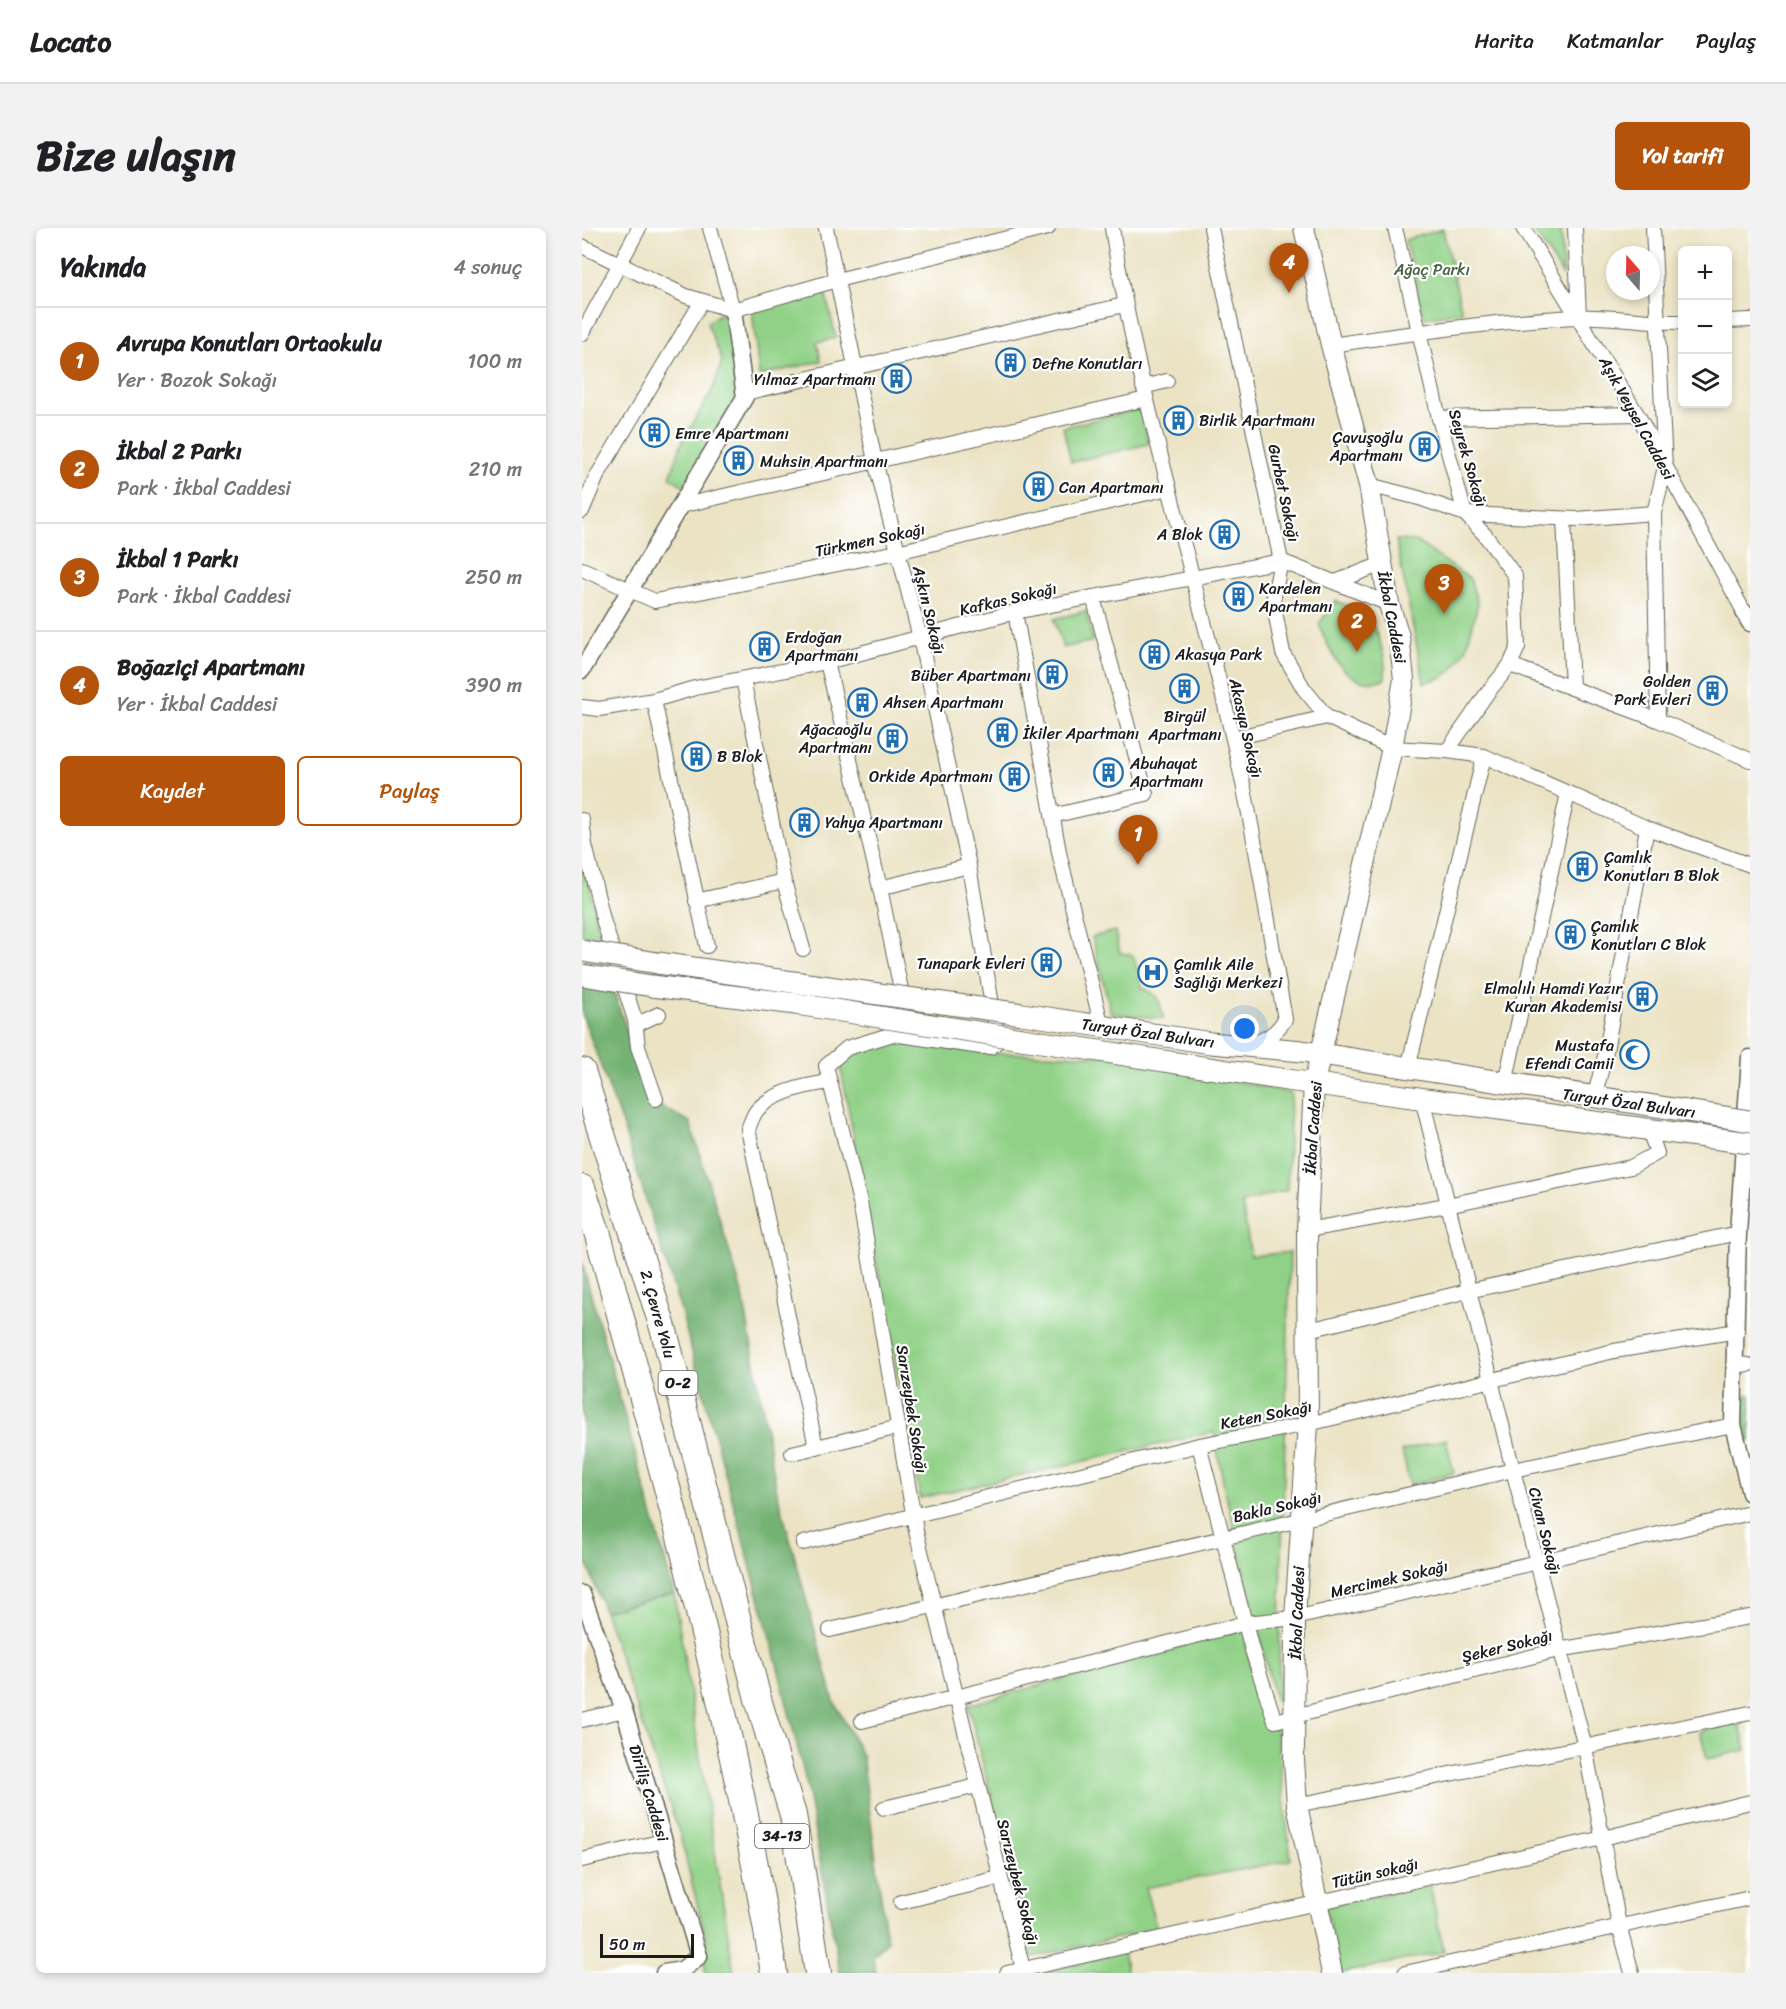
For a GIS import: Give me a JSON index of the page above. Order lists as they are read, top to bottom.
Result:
{
  "streets": {
    "highway": ["2. Çevre Yolu", "O-2", "34-13"],
    "main road": ["İkbal Caddesi", "Turgut Özal Bulvarı"],
    "street": [
      "Aşık Veysel Caddesi",
      "Seyrek Sokağı",
      "Gurbet Sokağı",
      "Türkmen Sokağı",
      "Kafkas Sokağı",
      "Aşkın Sokağı",
      "Akasya Sokağı",
      "Sarızeybek Sokağı",
      "Keten Sokağı",
      "Bakla Sokağı",
      "Civan Sokağı",
      "Mercimek Sokağı",
      "Şeker Sokağı",
      "Diriliş Caddesi",
      "Tütün sokağı"
    ]
  },
  "crossings": [
    ["Gurbet Sokağı", "Kafkas Sokağı"],
    ["Gurbet Sokağı", "İkbal Caddesi"],
    ["Türkmen Sokağı", "Aşkın Sokağı"],
    ["Türkmen Sokağı", "Akasya Sokağı"],
    ["Kafkas Sokağı", "Aşkın Sokağı"],
    ["Kafkas Sokağı", "Akasya Sokağı"],
    ["Aşkın Sokağı", "Sarızeybek Sokağı"],
    ["İkbal Caddesi", "Turgut Özal Bulvarı"],
    ["İkbal Caddesi", "Keten Sokağı"],
    ["İkbal Caddesi", "Bakla Sokağı"],
    ["İkbal Caddesi", "Mercimek Sokağı"],
    ["İkbal Caddesi", "Şeker Sokağı"],
    ["İkbal Caddesi", "Tütün sokağı"],
    ["Akasya Sokağı", "Turgut Özal Bulvarı"],
    ["Turgut Özal Bulvarı", "Civan Sokağı"],
    ["2. Çevre Yolu", "34-13"],
    ["O-2", "34-13"],
    ["Sarızeybek Sokağı", "Keten Sokağı"],
    ["Sarızeybek Sokağı", "Bakla Sokağı"],
    ["Sarızeybek Sokağı", "Mercimek Sokağı"],
    ["Sarızeybek Sokağı", "Tütün sokağı"],
    ["Keten Sokağı", "Civan Sokağı"],
    ["Bakla Sokağı", "Civan Sokağı"],
    ["Civan Sokağı", "Mercimek Sokağı"],
    ["Civan Sokağı", "Şeker Sokağı"],
    ["Civan Sokağı", "Tütün sokağı"],
    ["Mercimek Sokağı", "Şeker Sokağı"]
  ],
  "parks": ["Ağaç Parkı"],
  "places": {
    "building": [
      "Defne Konutları",
      "Yılmaz Apartmanı",
      "Birlik Apartmanı",
      "Emre Apartmanı",
      "Çavuşoğlu Apartmanı",
      "Muhsin Apartmanı",
      "Can Apartmanı",
      "A Blok",
      "Kardelen Apartmanı",
      "Erdoğan Apartmanı",
      "Akasya Park",
      "Büber Apartmanı",
      "Birgül Apartmanı",
      "Golden Park Evleri",
      "Ahsen Apartmanı",
      "İkiler Apartmanı",
      "Ağacaoğlu Apartmanı",
      "B Blok",
      "Abuhayat Apartmanı",
      "Orkide Apartmanı",
      "Yahya Apartmanı",
      "Çamlık Konutları B Blok",
      "Çamlık Konutları C Blok",
      "Tunapark Evleri",
      "Elmalılı Hamdi Yazır Kuran Akademisi"
    ],
    "hospital": ["Çamlık Aile Sağlığı Merkezi"],
    "mosque": ["Mustafa Efendi Camii"]
  },
  "scale_bar": "50 m",
  "north": "top",
  "page": {
    "header": "Locato",
    "nav": ["Harita", "Katmanlar", "Paylaş"],
    "title": "Bize ulaşın",
    "buttons": [
      "Yol tarifi",
      ["Kaydet", "Paylaş"]
    ],
    "heading": ["Yakında", "4 sonuç"],
    "pins": [
      "4",
      "3",
      "2",
      "1"
    ],
    "map_buttons": ["+", "−"],
    "list": [
      {
        "mark": "1",
        "name": "Avrupa Konutları Ortaokulu",
        "note": "Yer · Bozok Sokağı",
        "value": "100 m"
      },
      {
        "mark": "2",
        "name": "İkbal 2 Parkı",
        "note": "Park · İkbal Caddesi",
        "value": "210 m"
      },
      {
        "mark": "3",
        "name": "İkbal 1 Parkı",
        "note": "Park · İkbal Caddesi",
        "value": "250 m"
      },
      {
        "mark": "4",
        "name": "Boğaziçi Apartmanı",
        "note": "Yer · İkbal Caddesi",
        "value": "390 m"
      }
    ],
    "scale": "50 m"
  }
}
